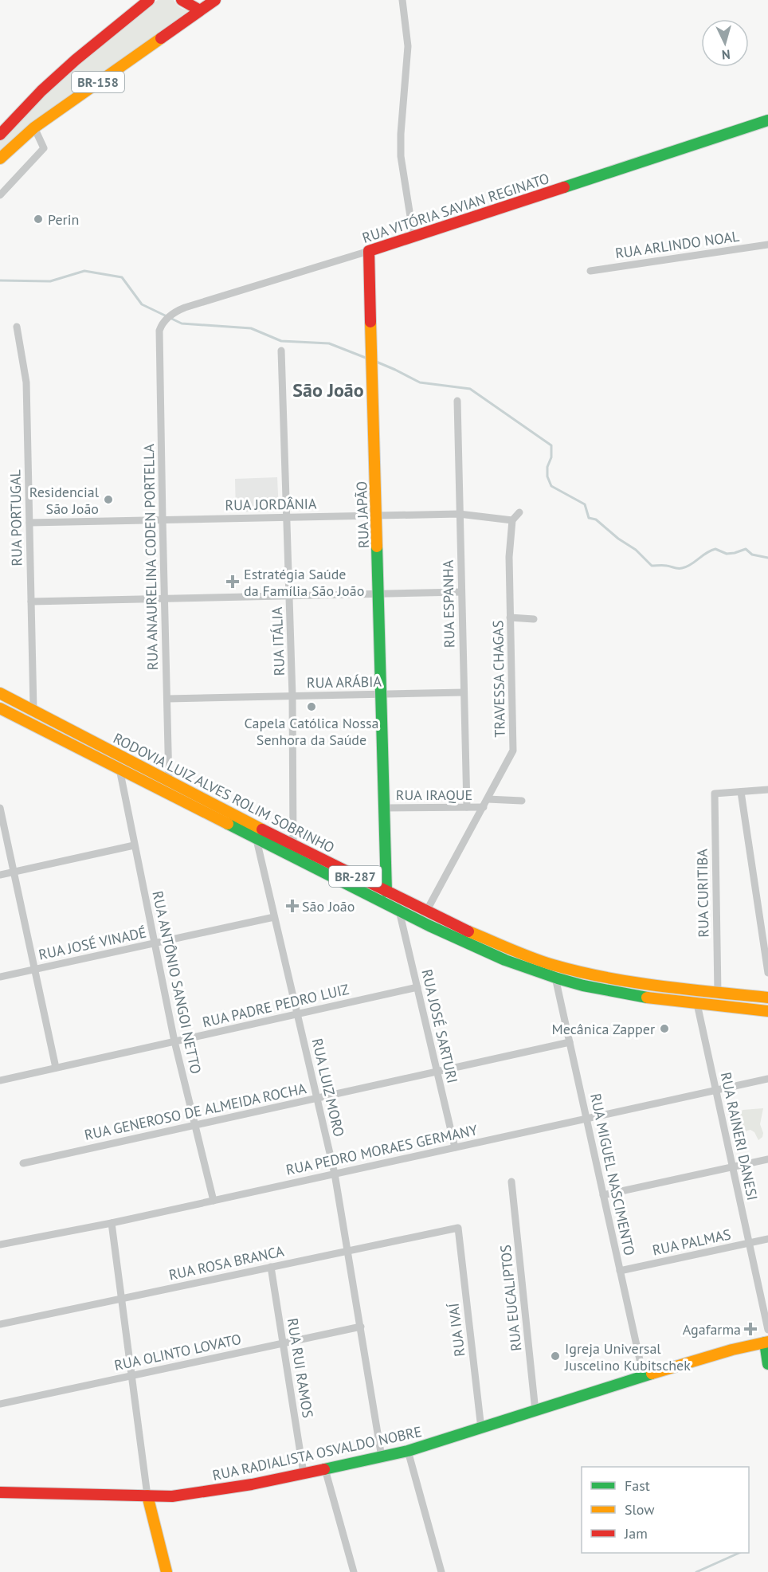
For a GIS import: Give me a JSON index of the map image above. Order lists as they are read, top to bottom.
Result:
{
  "streets": {
    "main road": [
      "BR-158",
      "RUA VITÓRIA SAVIAN REGINATO",
      "RUA JAPÃO",
      "RODOVIA LUIZ ALVES ROLIM SOBRINHO",
      "BR-287",
      "RUA RADIALISTA OSVALDO NOBRE"
    ],
    "street": [
      "RUA ARLINDO NOAL",
      "RUA JORDÂNIA",
      "RUA PORTUGAL",
      "RUA ANAURELINA CODEN PORTELLA",
      "RUA ESPANHA",
      "RUA ITÁLIA",
      "TRAVESSA CHAGAS",
      "RUA ARÁBIA",
      "RUA IRAQUE",
      "RUA CURITIBA",
      "RUA JOSÉ VINADÉ",
      "RUA ANTÔNIO SANGOI NETTO",
      "RUA PADRE PEDRO LUIZ",
      "RUA JOSÉ SARTURI",
      "RUA LUIZ MORO",
      "RUA GENEROSO DE ALMEIDA ROCHA",
      "RUA RAINERI DANESI",
      "RUA PEDRO MORAES GERMANY",
      "RUA MIGUEL NASCIMENTO",
      "RUA PALMAS",
      "RUA ROSA BRANCA",
      "RUA EUCALIPTOS",
      "RUA IVAÍ",
      "RUA OLINTO LOVATO",
      "RUA RUI RAMOS"
    ]
  },
  "crossings": [
    ["RUA VITÓRIA SAVIAN REGINATO", "RUA JAPÃO"],
    ["RUA VITÓRIA SAVIAN REGINATO", "RUA ANAURELINA CODEN PORTELLA"],
    ["RUA JORDÂNIA", "RUA JAPÃO"],
    ["RUA JORDÂNIA", "RUA PORTUGAL"],
    ["RUA JORDÂNIA", "RUA ANAURELINA CODEN PORTELLA"],
    ["RUA JORDÂNIA", "RUA ESPANHA"],
    ["RUA JORDÂNIA", "RUA ITÁLIA"],
    ["RUA JORDÂNIA", "TRAVESSA CHAGAS"],
    ["RUA JAPÃO", "RUA ARÁBIA"],
    ["RUA JAPÃO", "RODOVIA LUIZ ALVES ROLIM SOBRINHO"],
    ["RUA JAPÃO", "RUA IRAQUE"],
    ["RUA PORTUGAL", "RODOVIA LUIZ ALVES ROLIM SOBRINHO"],
    ["RUA PORTUGAL", "BR-287"],
    ["RUA ANAURELINA CODEN PORTELLA", "RUA ARÁBIA"],
    ["RUA ANAURELINA CODEN PORTELLA", "RODOVIA LUIZ ALVES ROLIM SOBRINHO"],
    ["RUA ESPANHA", "RUA ARÁBIA"],
    ["RUA ESPANHA", "RUA IRAQUE"],
    ["RUA ITÁLIA", "RUA ARÁBIA"],
    ["RUA ITÁLIA", "RODOVIA LUIZ ALVES ROLIM SOBRINHO"],
    ["TRAVESSA CHAGAS", "RODOVIA LUIZ ALVES ROLIM SOBRINHO"],
    ["TRAVESSA CHAGAS", "RUA IRAQUE"],
    ["RODOVIA LUIZ ALVES ROLIM SOBRINHO", "BR-287"],
    ["RODOVIA LUIZ ALVES ROLIM SOBRINHO", "RUA CURITIBA"],
    ["RODOVIA LUIZ ALVES ROLIM SOBRINHO", "RUA ANTÔNIO SANGOI NETTO"],
    ["RODOVIA LUIZ ALVES ROLIM SOBRINHO", "RUA JOSÉ SARTURI"],
    ["RODOVIA LUIZ ALVES ROLIM SOBRINHO", "RUA LUIZ MORO"],
    ["RODOVIA LUIZ ALVES ROLIM SOBRINHO", "RUA RAINERI DANESI"],
    ["RODOVIA LUIZ ALVES ROLIM SOBRINHO", "RUA MIGUEL NASCIMENTO"],
    ["RUA JOSÉ VINADÉ", "RUA ANTÔNIO SANGOI NETTO"],
    ["RUA JOSÉ VINADÉ", "RUA LUIZ MORO"],
    ["RUA ANTÔNIO SANGOI NETTO", "RUA PADRE PEDRO LUIZ"],
    ["RUA ANTÔNIO SANGOI NETTO", "RUA GENEROSO DE ALMEIDA ROCHA"],
    ["RUA ANTÔNIO SANGOI NETTO", "RUA PEDRO MORAES GERMANY"],
    ["RUA PADRE PEDRO LUIZ", "RUA JOSÉ SARTURI"],
    ["RUA PADRE PEDRO LUIZ", "RUA LUIZ MORO"],
    ["RUA JOSÉ SARTURI", "RUA GENEROSO DE ALMEIDA ROCHA"],
    ["RUA JOSÉ SARTURI", "RUA PEDRO MORAES GERMANY"],
    ["RUA LUIZ MORO", "RUA GENEROSO DE ALMEIDA ROCHA"],
    ["RUA LUIZ MORO", "RUA PEDRO MORAES GERMANY"],
    ["RUA LUIZ MORO", "RUA ROSA BRANCA"],
    ["RUA LUIZ MORO", "RUA OLINTO LOVATO"],
    ["RUA LUIZ MORO", "RUA RADIALISTA OSVALDO NOBRE"],
    ["RUA GENEROSO DE ALMEIDA ROCHA", "RUA MIGUEL NASCIMENTO"],
    ["RUA RAINERI DANESI", "RUA PEDRO MORAES GERMANY"],
    ["RUA RAINERI DANESI", "RUA PALMAS"],
    ["RUA PEDRO MORAES GERMANY", "RUA MIGUEL NASCIMENTO"],
    ["RUA MIGUEL NASCIMENTO", "RUA PALMAS"],
    ["RUA MIGUEL NASCIMENTO", "RUA RADIALISTA OSVALDO NOBRE"],
    ["RUA ROSA BRANCA", "RUA IVAÍ"],
    ["RUA ROSA BRANCA", "RUA RUI RAMOS"],
    ["RUA EUCALIPTOS", "RUA RADIALISTA OSVALDO NOBRE"],
    ["RUA IVAÍ", "RUA RADIALISTA OSVALDO NOBRE"],
    ["RUA OLINTO LOVATO", "RUA RUI RAMOS"],
    ["RUA RUI RAMOS", "RUA RADIALISTA OSVALDO NOBRE"]
  ],
  "districts": ["São João"],
  "places": {
    "other": [
      "Perin",
      "Residencial São João",
      "Capela Católica Nossa Senhora da Saúde",
      "Mecânica Zapper",
      "Igreja Universal Juscelino Kubitschek"
    ],
    "health": ["Estratégia Saúde da Família São João", "São João", "Agafarma"]
  },
  "legend": ["Fast", "Slow", "Jam"],
  "north": "bottom"
}
